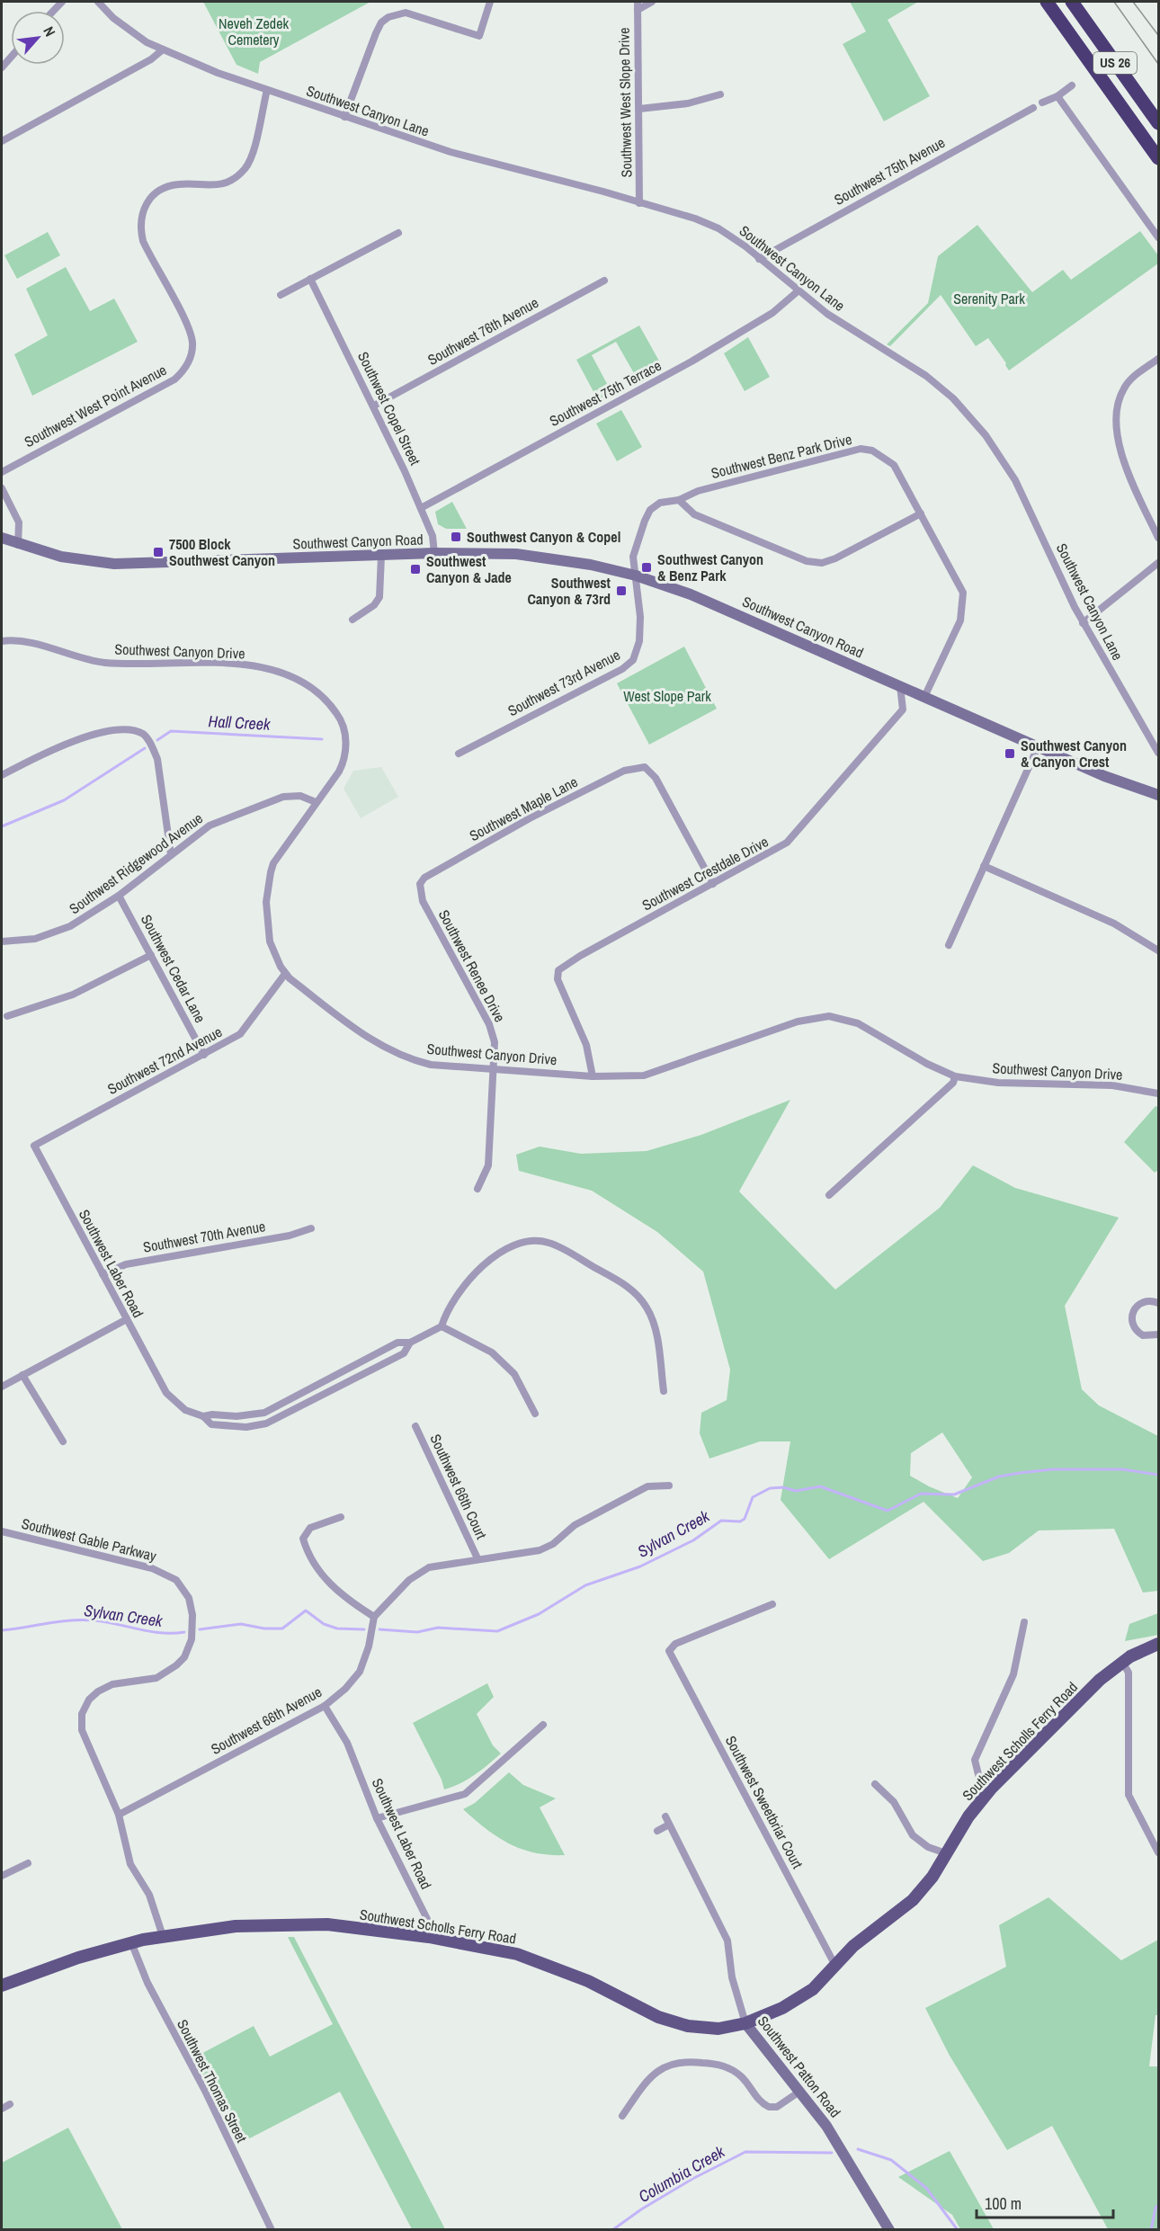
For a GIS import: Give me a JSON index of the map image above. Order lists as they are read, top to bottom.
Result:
{
  "streets": {
    "highway": ["US 26"],
    "main road": ["Southwest Canyon Road", "Southwest Scholls Ferry Road", "Southwest Patton Road"],
    "street": [
      "Southwest West Slope Drive",
      "Southwest Canyon Lane",
      "Southwest 75th Avenue",
      "Southwest 76th Avenue",
      "Southwest 75th Terrace",
      "Southwest West Point Avenue",
      "Southwest Copel Street",
      "Southwest Benz Park Drive",
      "Southwest Canyon Drive",
      "Southwest 73rd Avenue",
      "Southwest Maple Lane",
      "Southwest Ridgewood Avenue",
      "Southwest Crestdale Drive",
      "Southwest Renee Drive",
      "Southwest Cedar Lane",
      "Southwest 72nd Avenue",
      "Southwest 70th Avenue",
      "Southwest Laber Road",
      "Southwest 66th Court",
      "Southwest Gable Parkway",
      "Southwest 66th Avenue",
      "Southwest Sweetbriar Court",
      "Southwest Thomas Street"
    ]
  },
  "crossings": [
    ["Southwest West Slope Drive", "Southwest Canyon Lane"],
    ["Southwest Canyon Lane", "Southwest 75th Avenue"],
    ["Southwest Canyon Lane", "Southwest 75th Terrace"],
    ["Southwest Canyon Lane", "Southwest West Point Avenue"],
    ["Southwest 76th Avenue", "Southwest Copel Street"],
    ["Southwest 75th Terrace", "Southwest Copel Street"],
    ["Southwest Copel Street", "Southwest Canyon Road"],
    ["Southwest Benz Park Drive", "Southwest Canyon Road"],
    ["Southwest Benz Park Drive", "Southwest 73rd Avenue"],
    ["Southwest Canyon Road", "Southwest 73rd Avenue"],
    ["Southwest Canyon Road", "Southwest Crestdale Drive"],
    ["Southwest Canyon Drive", "Southwest Ridgewood Avenue"],
    ["Southwest Canyon Drive", "Southwest Crestdale Drive"],
    ["Southwest Canyon Drive", "Southwest Renee Drive"],
    ["Southwest Canyon Drive", "Southwest 72nd Avenue"],
    ["Southwest Maple Lane", "Southwest Crestdale Drive"],
    ["Southwest Maple Lane", "Southwest Renee Drive"],
    ["Southwest Ridgewood Avenue", "Southwest Cedar Lane"],
    ["Southwest Cedar Lane", "Southwest 72nd Avenue"],
    ["Southwest 72nd Avenue", "Southwest Laber Road"],
    ["Southwest 70th Avenue", "Southwest Laber Road"],
    ["Southwest Laber Road", "Southwest 66th Avenue"],
    ["Southwest Laber Road", "Southwest Scholls Ferry Road"],
    ["Southwest Gable Parkway", "Southwest 66th Avenue"],
    ["Southwest Gable Parkway", "Southwest Scholls Ferry Road"],
    ["Southwest Scholls Ferry Road", "Southwest Sweetbriar Court"],
    ["Southwest Scholls Ferry Road", "Southwest Patton Road"],
    ["Southwest Scholls Ferry Road", "Southwest Thomas Street"]
  ],
  "water": ["Hall Creek", "Sylvan Creek", "Columbia Creek"],
  "parks": ["Neveh Zedek Cemetery", "Serenity Park", "West Slope Park"],
  "places": {
    "transit": [
      "Southwest Canyon & Copel",
      "7500 Block Southwest Canyon",
      "Southwest Canyon & Benz Park",
      "Southwest Canyon & Jade",
      "Southwest Canyon & 73rd",
      "Southwest Canyon & Canyon Crest"
    ]
  },
  "scale_bar": "100 m",
  "north": "top right"
}
